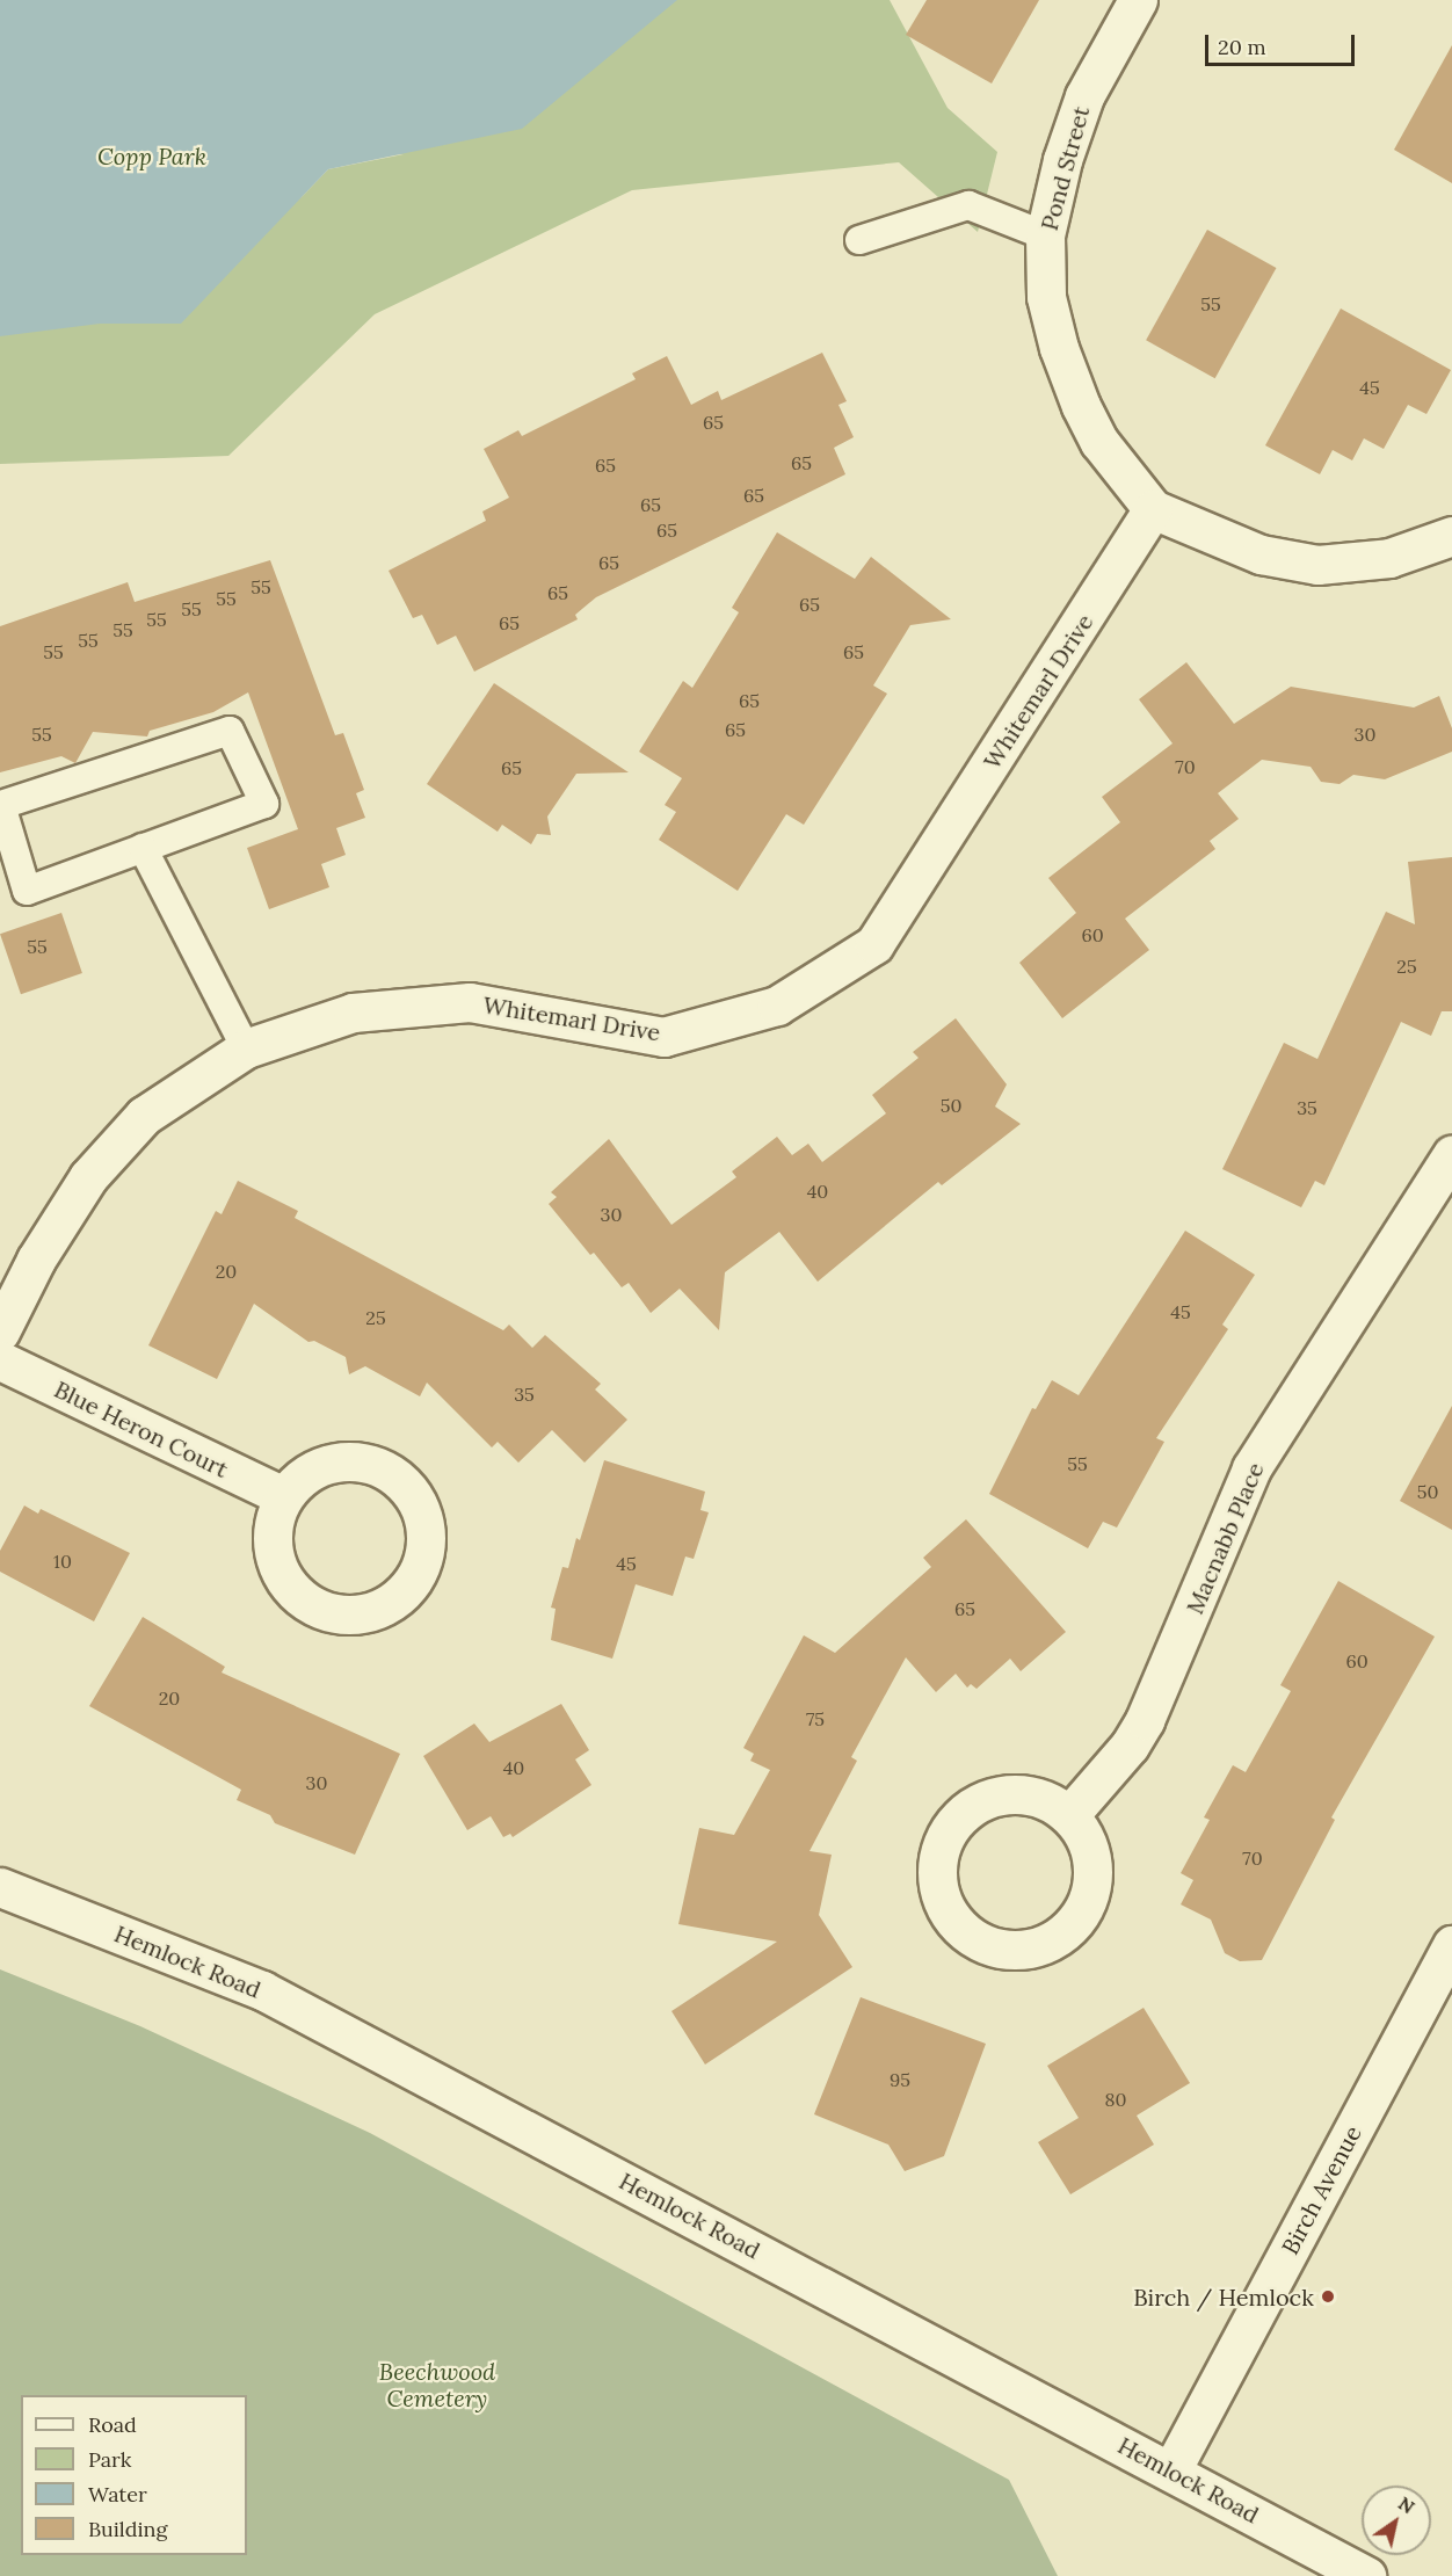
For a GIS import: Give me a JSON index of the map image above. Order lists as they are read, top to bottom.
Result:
{
  "streets": {
    "street": [
      "Pond Street",
      "Whitemarl Drive",
      "Blue Heron Court",
      "Macnabb Place",
      "Hemlock Road",
      "Birch Avenue"
    ]
  },
  "crossings": [
    ["Pond Street", "Whitemarl Drive"],
    ["Hemlock Road", "Birch Avenue"]
  ],
  "parks": ["Copp Park", "Beechwood Cemetery"],
  "places": ["Birch / Hemlock"],
  "house_numbers": [
    "55",
    "45",
    "65",
    "65",
    "65",
    "65",
    "65",
    "65",
    "65",
    "55",
    "65",
    "55",
    "65",
    "55",
    "55",
    "65",
    "55",
    "55",
    "55",
    "65",
    "65",
    "65",
    "55",
    "30",
    "70",
    "65",
    "60",
    "55",
    "25",
    "50",
    "35",
    "40",
    "30",
    "20",
    "45",
    "25",
    "35",
    "55",
    "50",
    "10",
    "45",
    "65",
    "60",
    "20",
    "75",
    "40",
    "30",
    "70",
    "95",
    "80"
  ],
  "legend": [
    "Road",
    "Park",
    "Water",
    "Building"
  ],
  "scale_bar": "20 m",
  "north": "top right"
}
